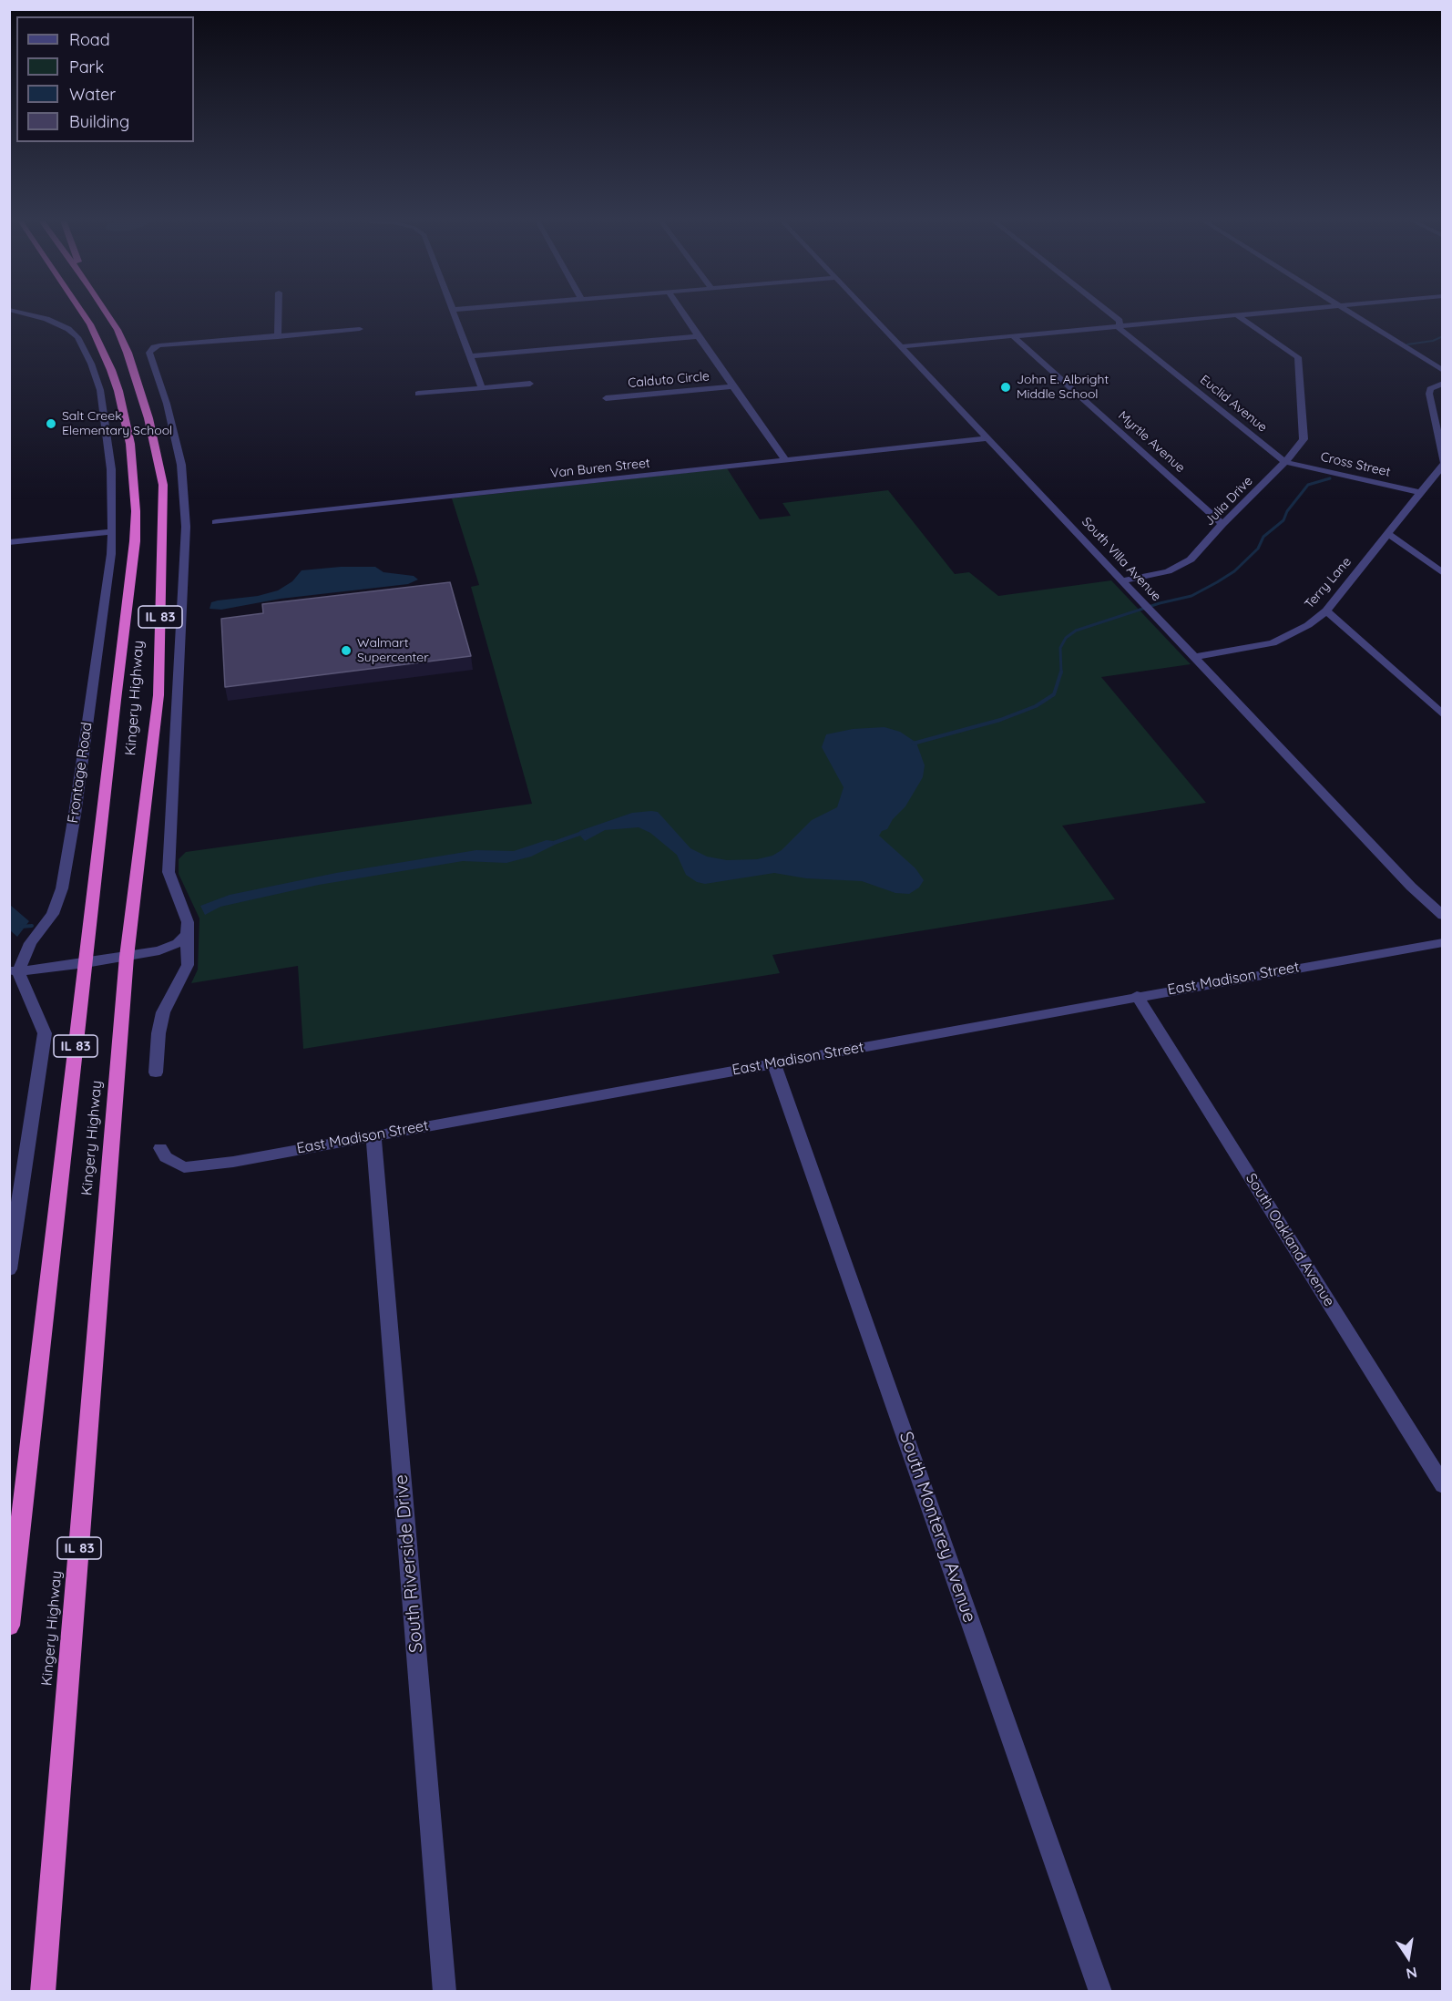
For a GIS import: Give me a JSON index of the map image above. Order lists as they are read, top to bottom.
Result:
{
  "streets": {
    "highway": ["IL 83", "Kingery Highway"],
    "street": [
      "Calduto Circle",
      "Euclid Avenue",
      "Myrtle Avenue",
      "Cross Street",
      "Van Buren Street",
      "Julia Drive",
      "South Villa Avenue",
      "Terry Lane",
      "Frontage Road",
      "East Madison Street",
      "South Oakland Avenue",
      "South Monterey Avenue",
      "South Riverside Drive"
    ]
  },
  "crossings": [
    ["Euclid Avenue", "Cross Street"],
    ["Euclid Avenue", "Julia Drive"],
    ["Myrtle Avenue", "Julia Drive"],
    ["Cross Street", "Julia Drive"],
    ["Cross Street", "Terry Lane"],
    ["Van Buren Street", "South Villa Avenue"],
    ["Julia Drive", "South Villa Avenue"],
    ["South Villa Avenue", "Terry Lane"],
    ["East Madison Street", "South Oakland Avenue"],
    ["East Madison Street", "South Monterey Avenue"],
    ["East Madison Street", "South Riverside Drive"]
  ],
  "places": ["John E. Albright Middle School", "Salt Creek Elementary School", "Walmart Supercenter"],
  "legend": [
    "Road",
    "Park",
    "Water",
    "Building"
  ],
  "north": "bottom"
}
